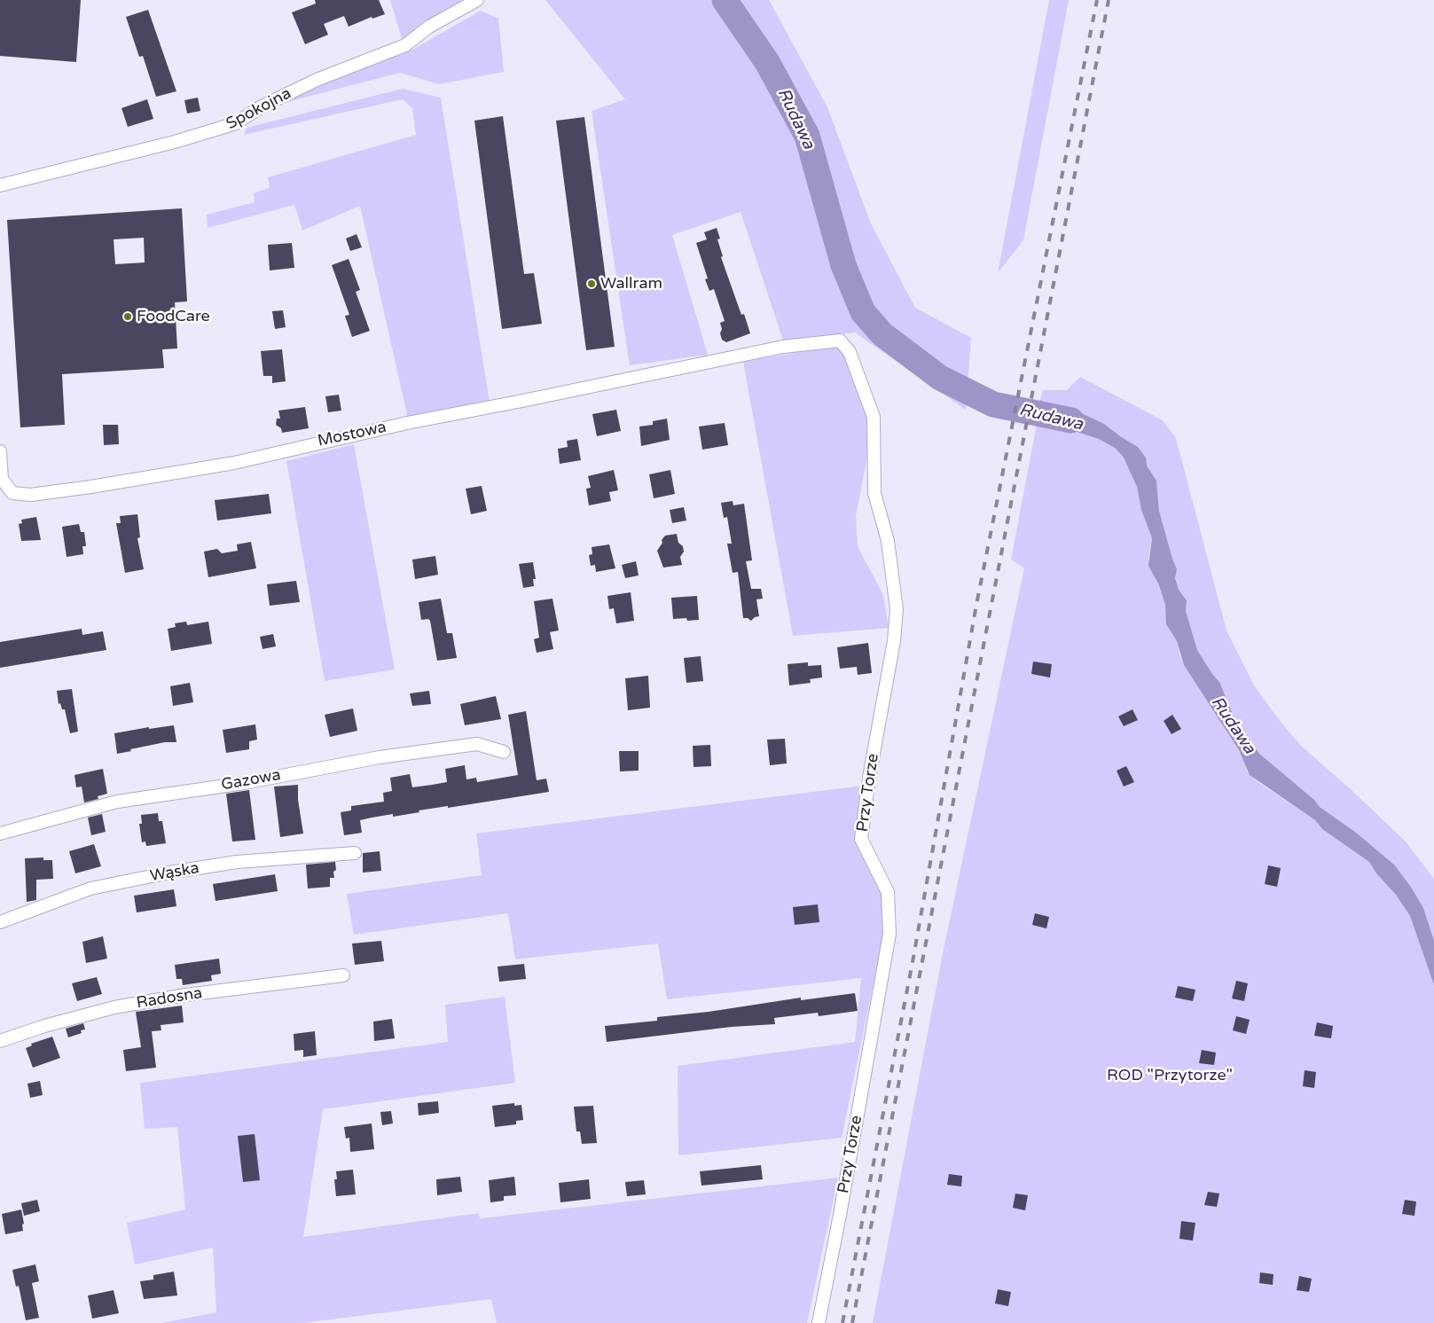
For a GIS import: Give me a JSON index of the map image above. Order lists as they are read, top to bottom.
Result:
{
  "streets": {
    "street": [
      "Spokojna",
      "Mostowa",
      "Gazowa",
      "Przy Torze",
      "Wąska",
      "Radosna"
    ]
  },
  "crossings": [
    ["Mostowa", "Przy Torze"]
  ],
  "water": ["Rudawa"],
  "parks": ["ROD \"Przytorze\""],
  "places": ["Wallram", "FoodCare"]
}
